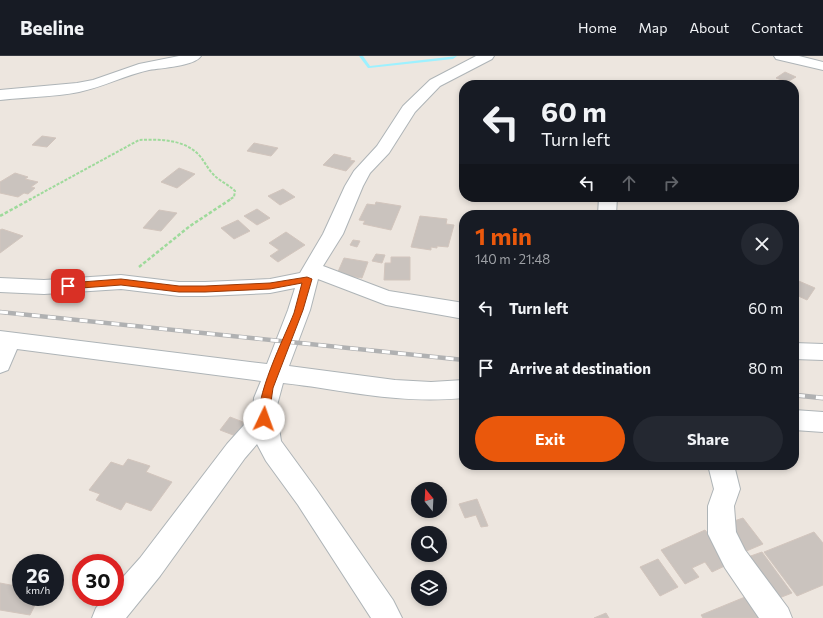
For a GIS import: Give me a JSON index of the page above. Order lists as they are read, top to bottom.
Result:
{
  "north": "top",
  "page": {
    "header": "Beeline",
    "nav": [
      "Home",
      "Map",
      "About",
      "Contact"
    ],
    "turn": ["60 m", "Turn left"],
    "heading": ["1 min", "140 m · 21:48"],
    "list": [
      {
        "name": "Turn left",
        "value": "60 m"
      },
      {
        "name": "Arrive at destination",
        "value": "80 m"
      }
    ],
    "buttons": ["Exit", "Share"],
    "speed": "26 km/h",
    "limit": "30"
  }
}
